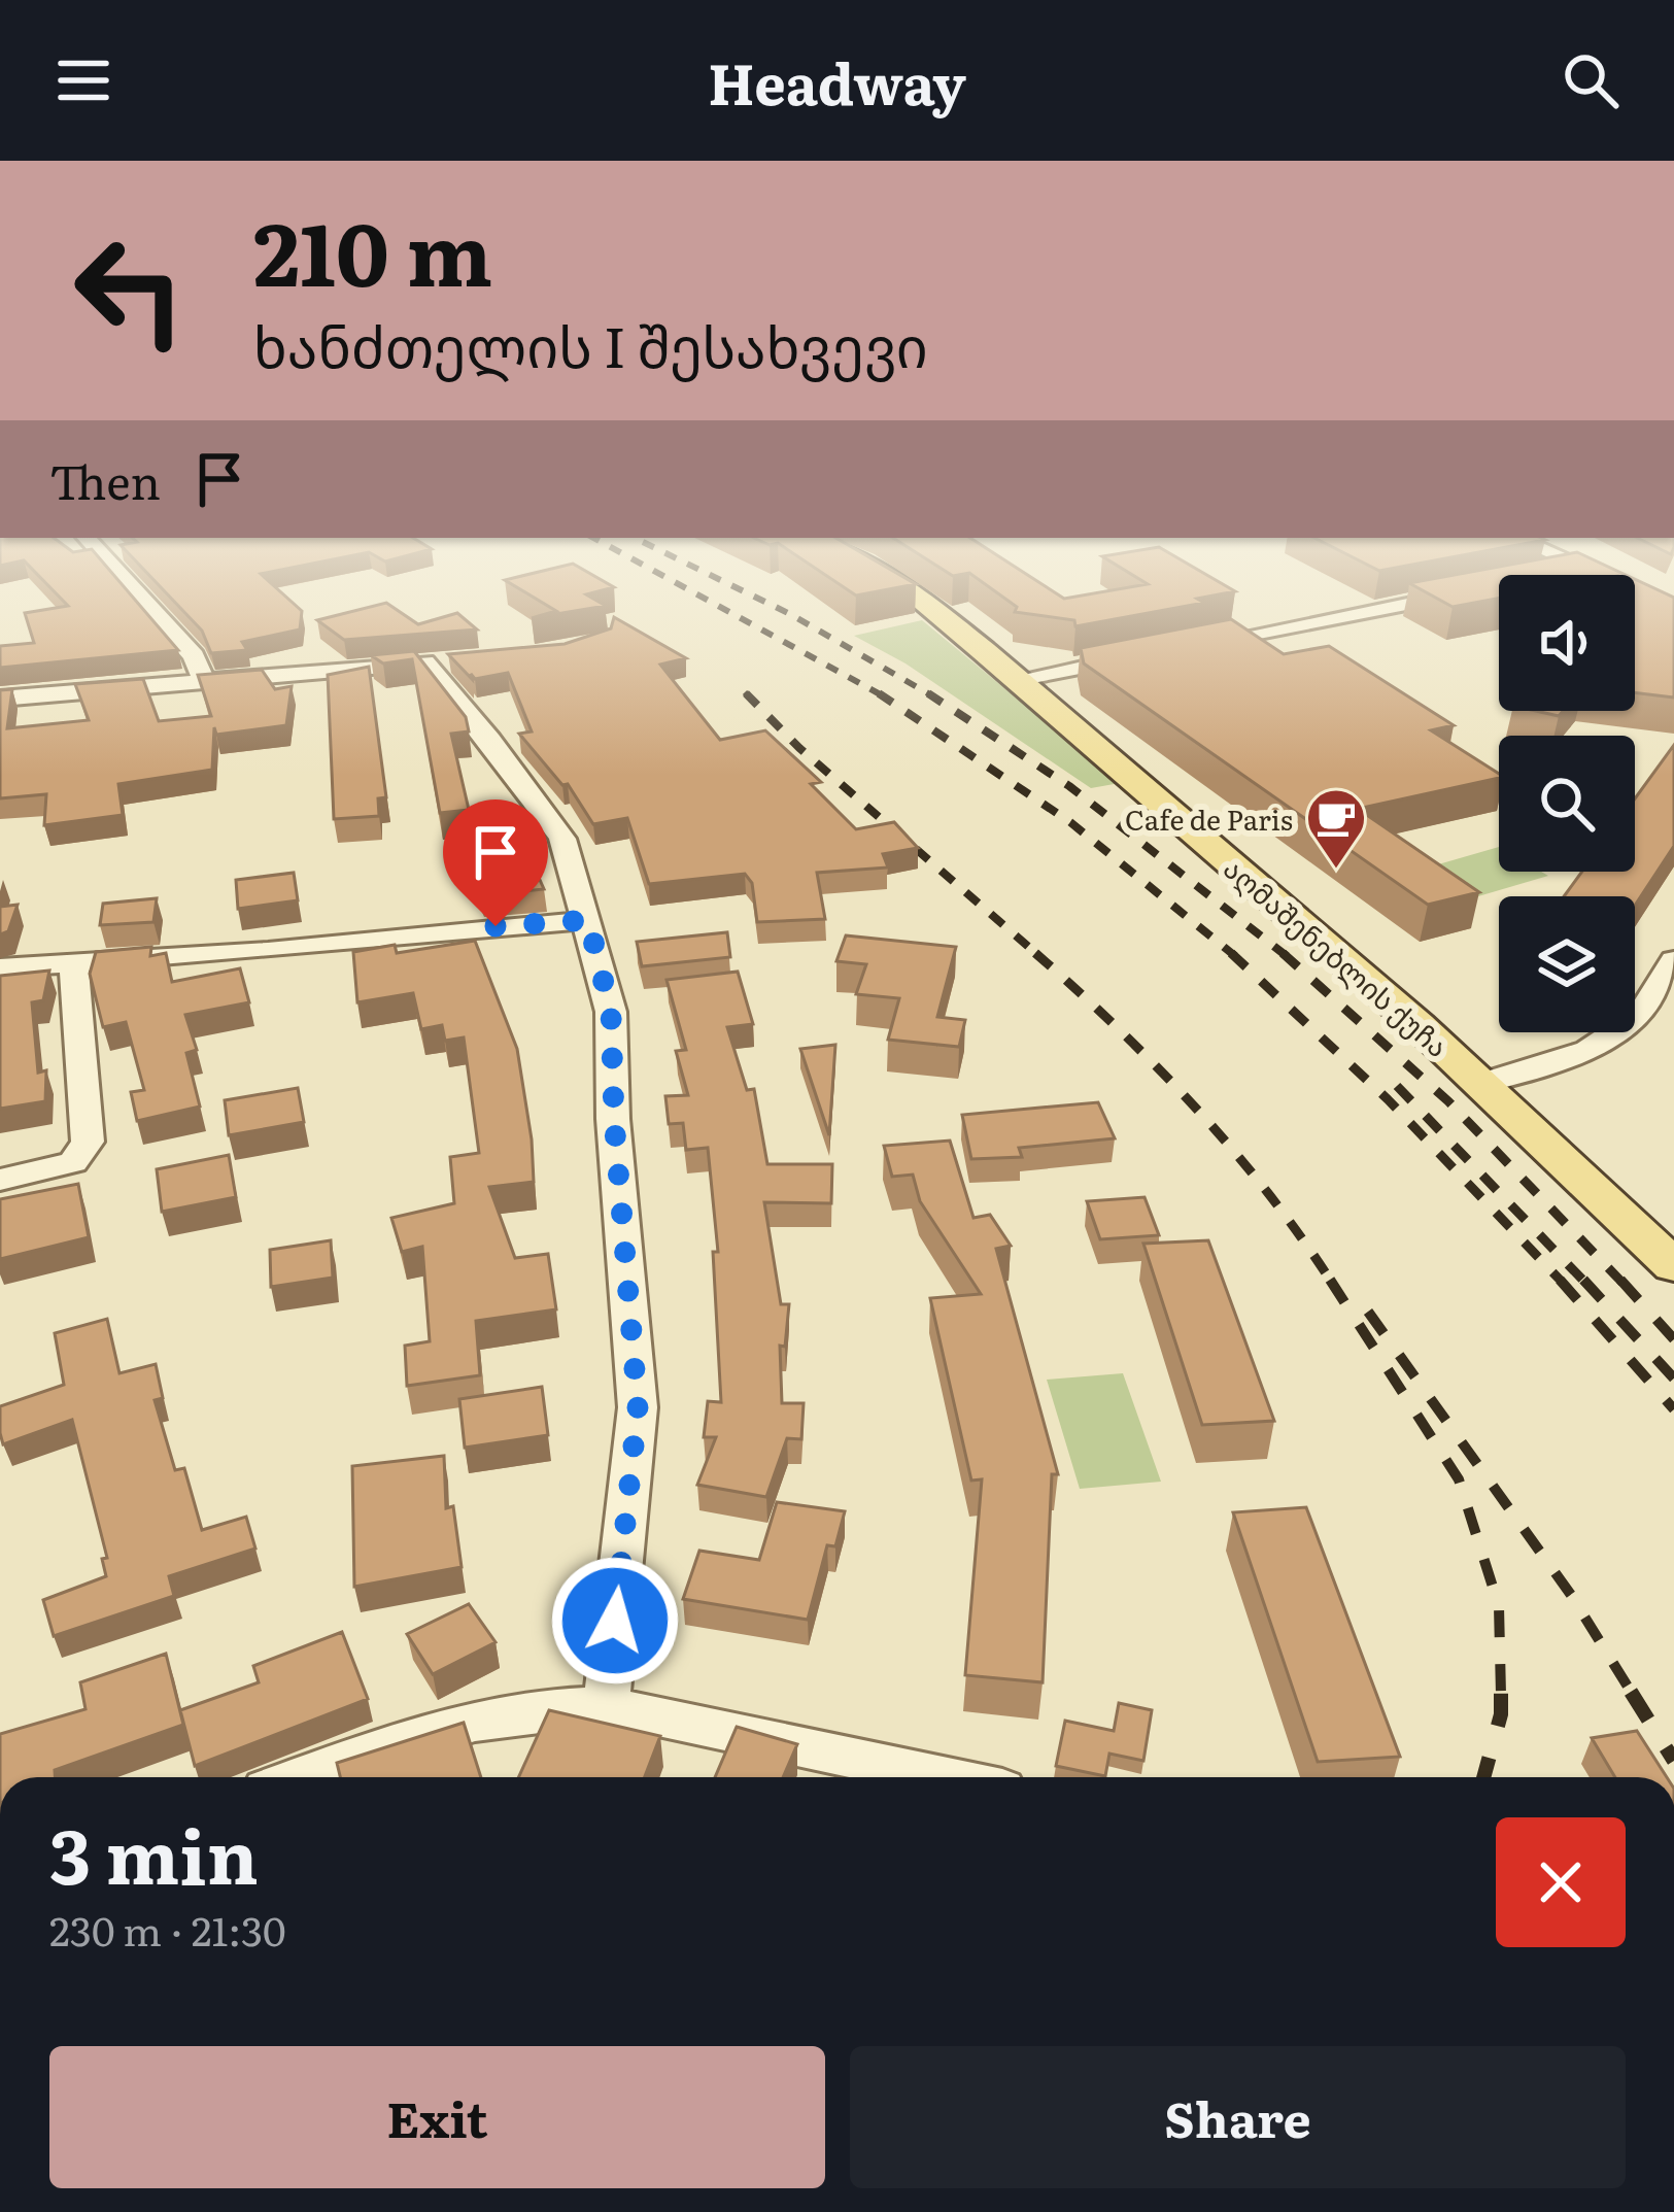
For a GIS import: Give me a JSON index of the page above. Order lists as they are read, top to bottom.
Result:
{
  "streets": {
    "main road": ["აღმაშენებლის ქუჩა"]
  },
  "places": {
    "cafe": ["Cafe de Paris"]
  },
  "page": {
    "header": "Headway",
    "turn": ["210 m", "ხანძთელის I შესახვევი"],
    "then": "Then",
    "heading": ["3 min", "230 m · 21:30"],
    "buttons": ["Exit", "Share"]
  }
}
